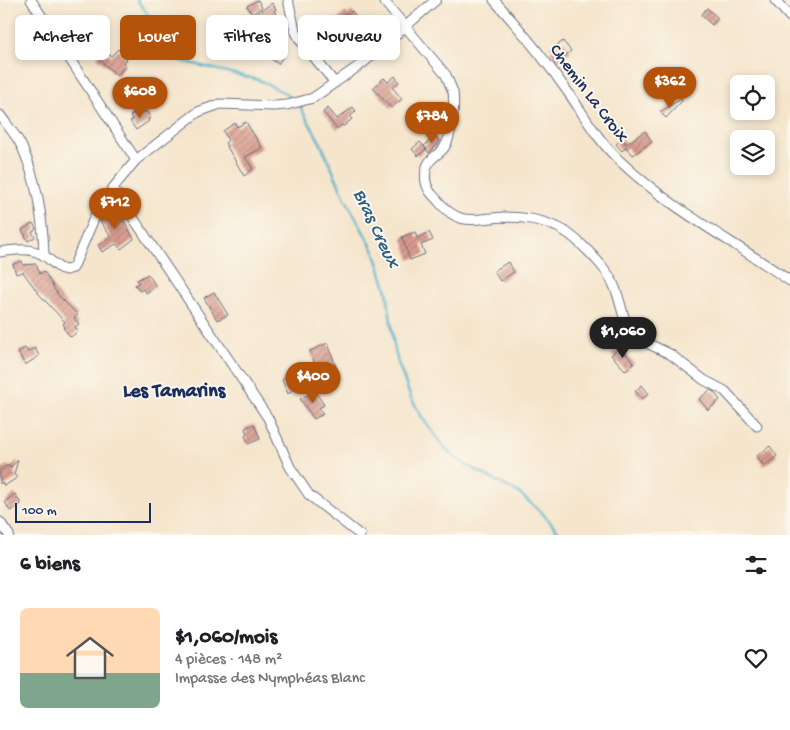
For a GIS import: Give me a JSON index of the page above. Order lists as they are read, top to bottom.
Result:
{
  "streets": {
    "street": ["Chemin La Croix"]
  },
  "districts": ["Les Tamarins"],
  "water": ["Bras Creux"],
  "scale_bar": "100 m",
  "page": {
    "chip": [
      "Acheter",
      "Louer",
      "Filtres",
      "Nouveau"
    ],
    "price": [
      "$362",
      "$608",
      "$784",
      "$712",
      "$1,060",
      "$400"
    ],
    "scale": "100 m",
    "heading": "6 biens",
    "list": [
      {
        "name": "$1,060/mois",
        "note": "4 pièces · 148 m² · Impasse des Nymphéas Blanc"
      }
    ]
  }
}
